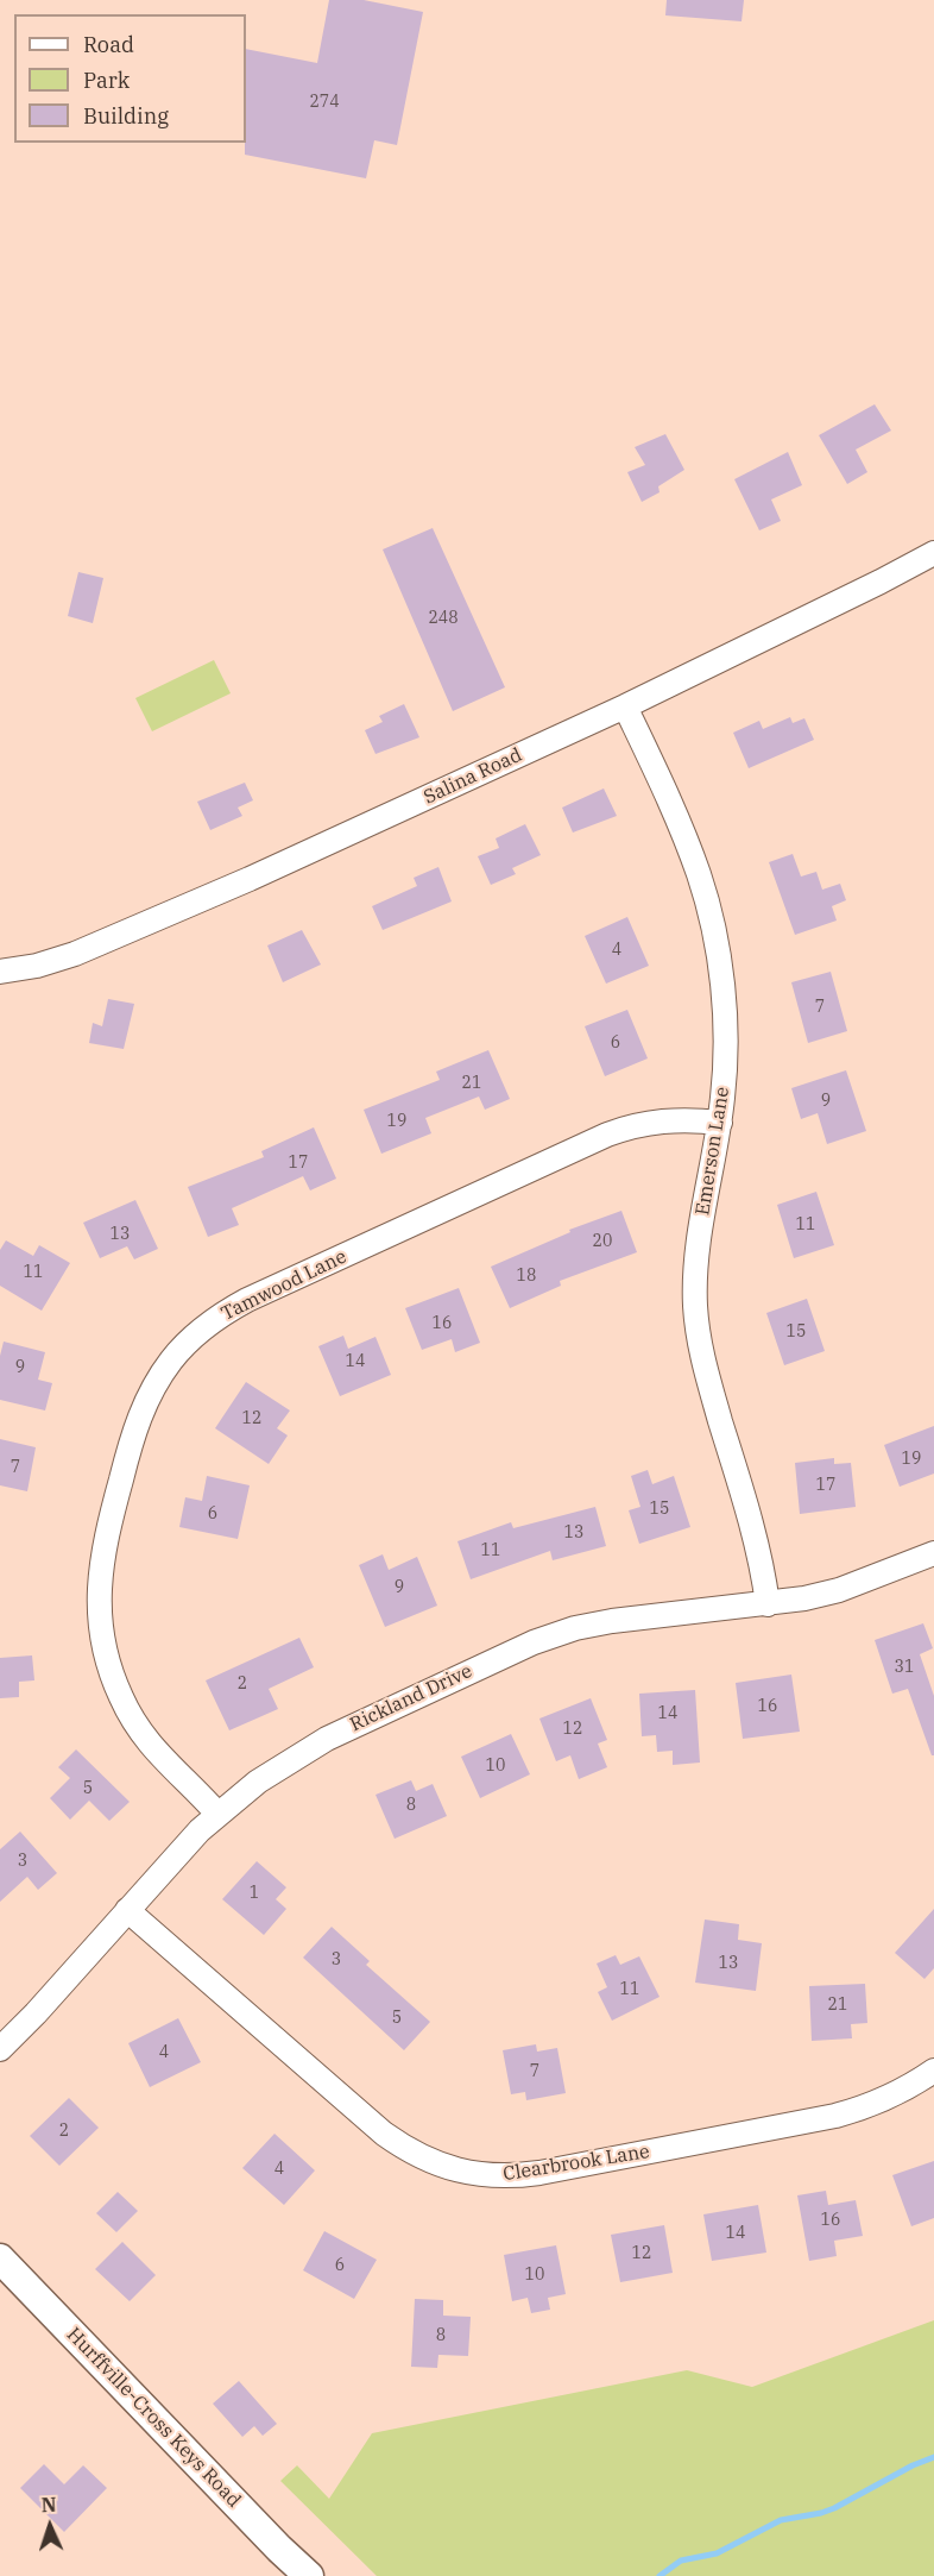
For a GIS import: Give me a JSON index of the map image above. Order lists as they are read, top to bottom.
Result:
{
  "streets": {
    "main road": ["Hurffville-Cross Keys Road"],
    "street": [
      "Salina Road",
      "Emerson Lane",
      "Tamwood Lane",
      "Rickland Drive",
      "Clearbrook Lane"
    ]
  },
  "crossings": [
    ["Salina Road", "Emerson Lane"],
    ["Emerson Lane", "Tamwood Lane"],
    ["Emerson Lane", "Rickland Drive"],
    ["Tamwood Lane", "Rickland Drive"],
    ["Rickland Drive", "Clearbrook Lane"]
  ],
  "house_numbers": [
    "274",
    "248",
    "4",
    "7",
    "6",
    "21",
    "9",
    "19",
    "17",
    "11",
    "13",
    "20",
    "11",
    "18",
    "16",
    "15",
    "14",
    "9",
    "12",
    "19",
    "7",
    "17",
    "15",
    "6",
    "13",
    "11",
    "9",
    "31",
    "2",
    "16",
    "14",
    "12",
    "10",
    "5",
    "8",
    "3",
    "1",
    "3",
    "13",
    "11",
    "21",
    "5",
    "4",
    "7",
    "2",
    "4",
    "16",
    "14",
    "12",
    "6",
    "10",
    "8"
  ],
  "legend": ["Road", "Park", "Building"],
  "north": "top"
}
